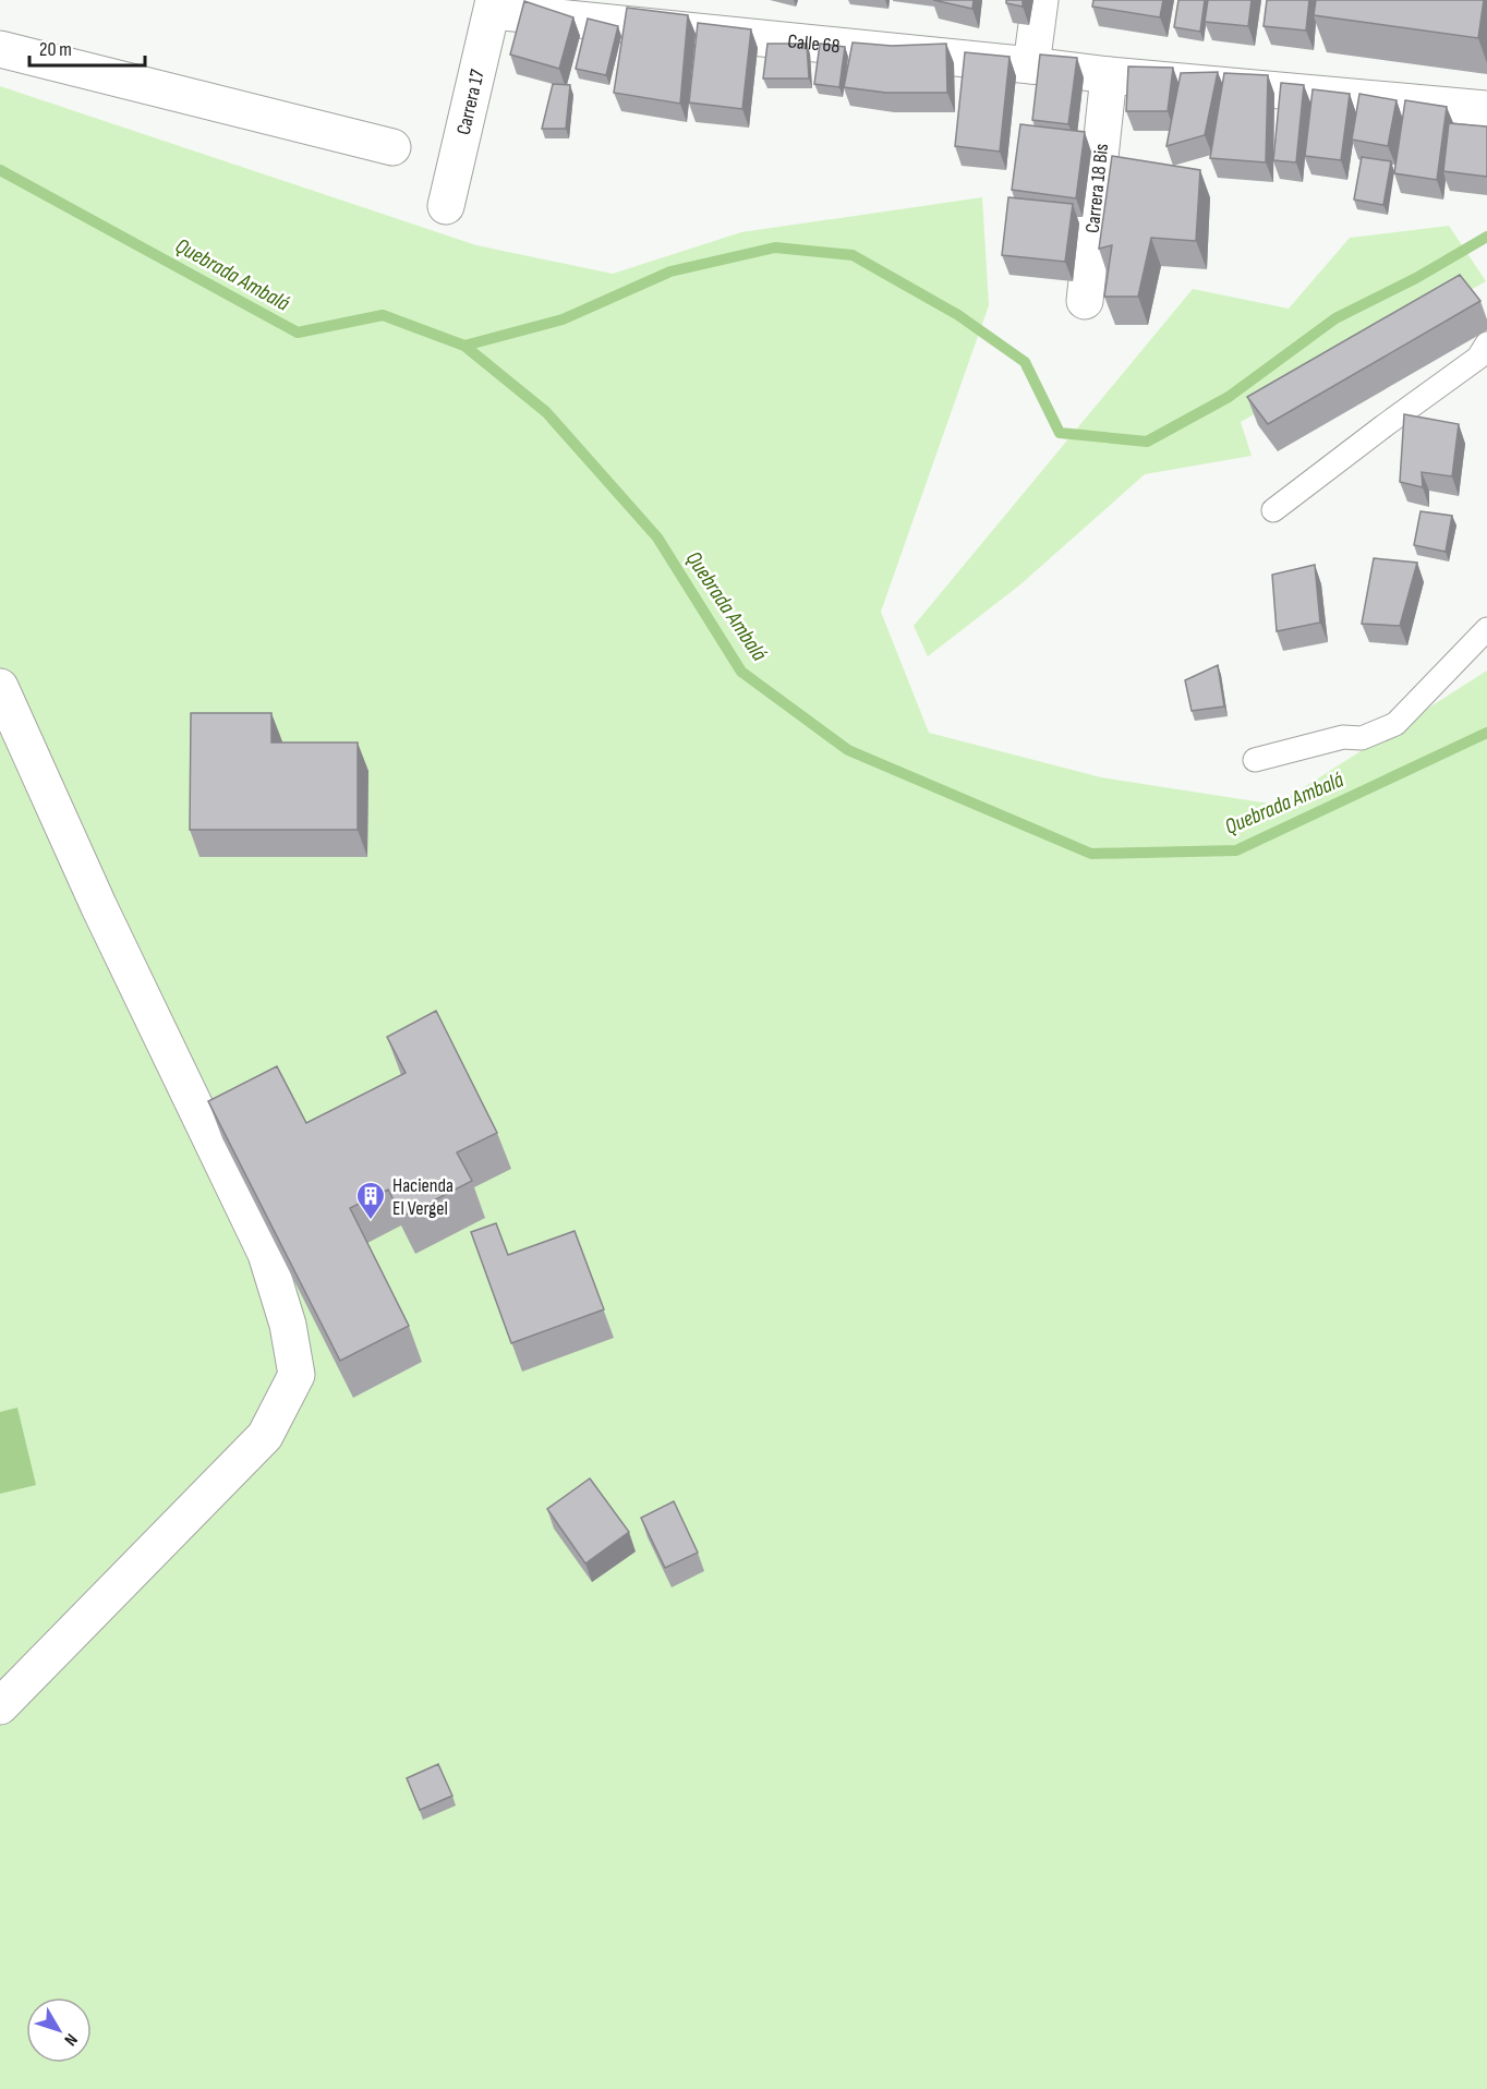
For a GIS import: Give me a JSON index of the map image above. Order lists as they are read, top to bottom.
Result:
{
  "streets": {
    "street": ["Calle 68", "Carrera 17", "Carrera 18 Bis"]
  },
  "crossings": [
    ["Calle 68", "Carrera 17"],
    ["Calle 68", "Carrera 18 Bis"]
  ],
  "water": ["Quebrada Ambalá"],
  "places": {
    "building": ["Hacienda El Vergel"]
  },
  "scale_bar": "20 m",
  "north": "bottom right"
}
